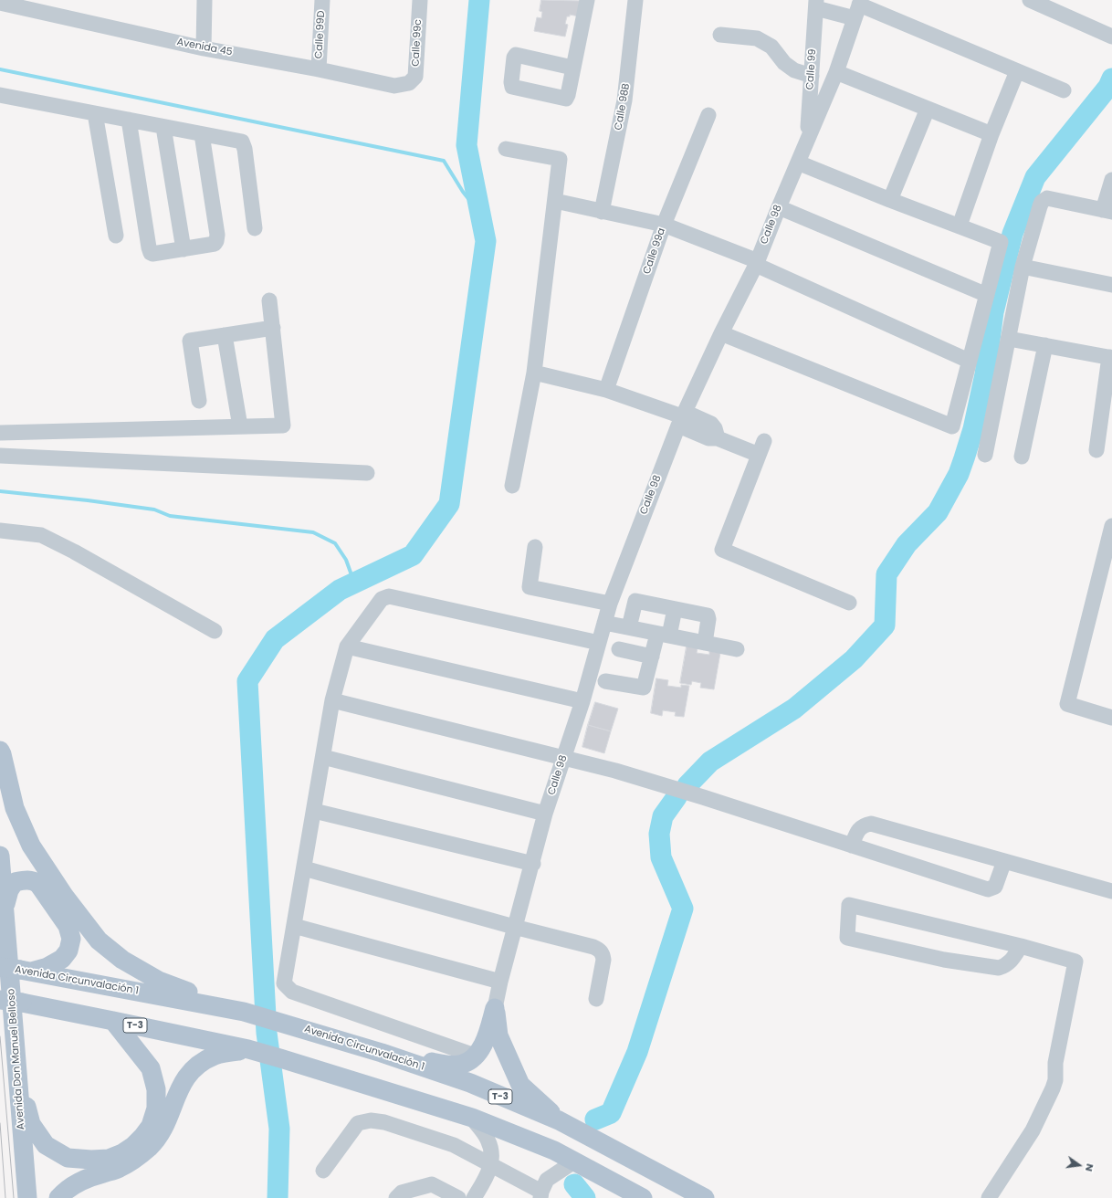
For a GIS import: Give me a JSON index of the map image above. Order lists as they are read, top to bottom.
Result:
{
  "streets": {
    "main road": ["Avenida Circunvalación 1", "T-3", "Avenida Don Manuel Belloso"],
    "street": [
      "Calle 99D",
      "Calle 99c",
      "Avenida 45",
      "Calle 99",
      "Calle 98B",
      "Calle 98",
      "Calle 99a"
    ]
  },
  "crossings": [
    ["Calle 99D", "Avenida 45"],
    ["Calle 99c", "Avenida 45"],
    ["Calle 99", "Calle 98"]
  ],
  "north": "right"
}
